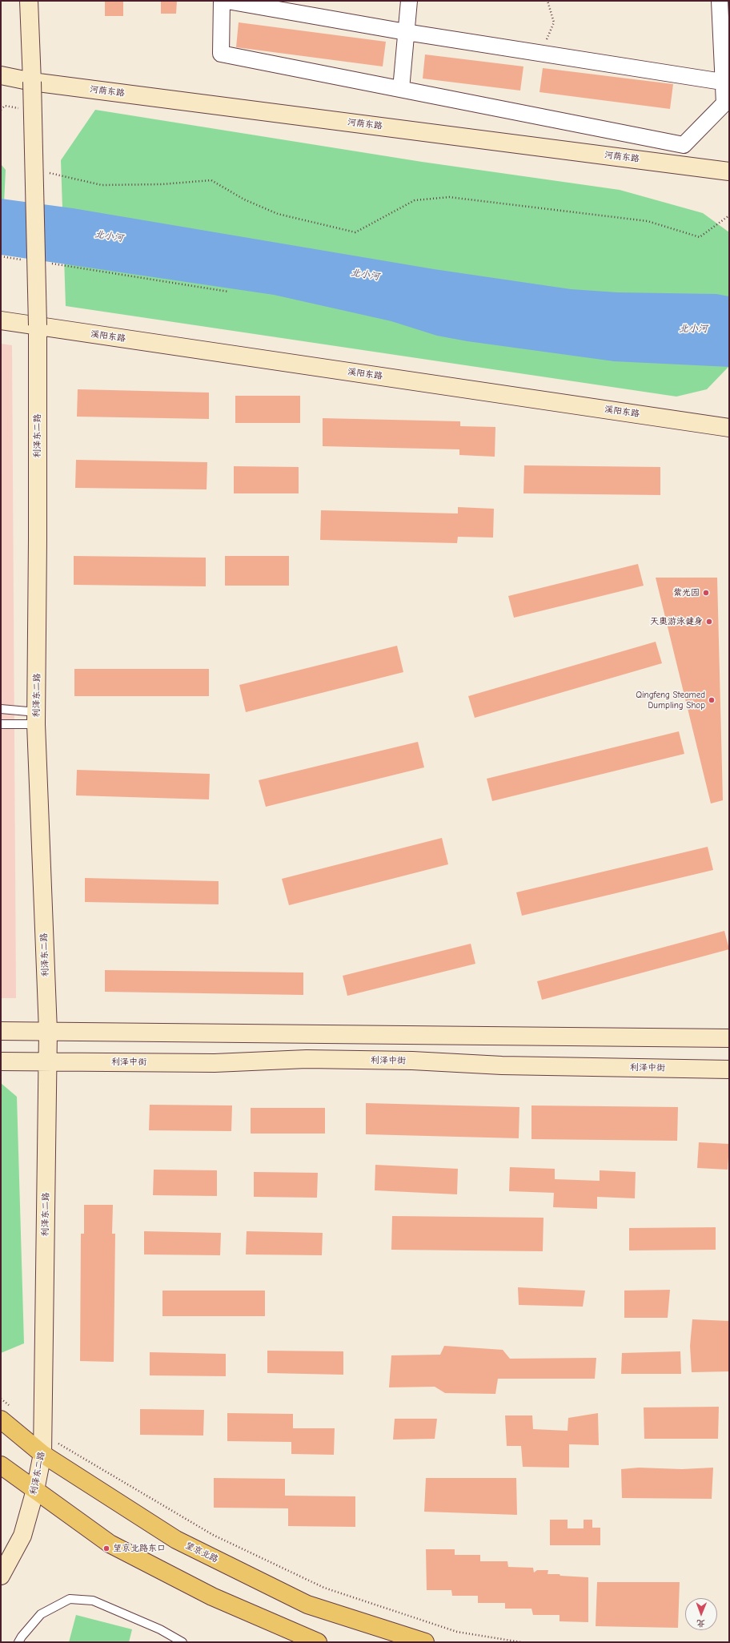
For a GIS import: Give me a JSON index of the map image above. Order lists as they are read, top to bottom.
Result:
{
  "streets": {
    "main road": ["望京北路"],
    "street": [
      "河荫东路",
      "溪阳东路",
      "利泽东二路",
      "利泽中街"
    ]
  },
  "crossings": [
    ["河荫东路", "利泽东二路"],
    ["溪阳东路", "利泽东二路"],
    ["利泽东二路", "利泽中街"],
    ["利泽东二路", "望京北路"]
  ],
  "water": ["北小河"],
  "places": [
    "紫光园",
    "天奥游泳健身",
    "Qingfeng Steamed Dumpling Shop",
    "望京北路东口"
  ],
  "north": "bottom"
}
